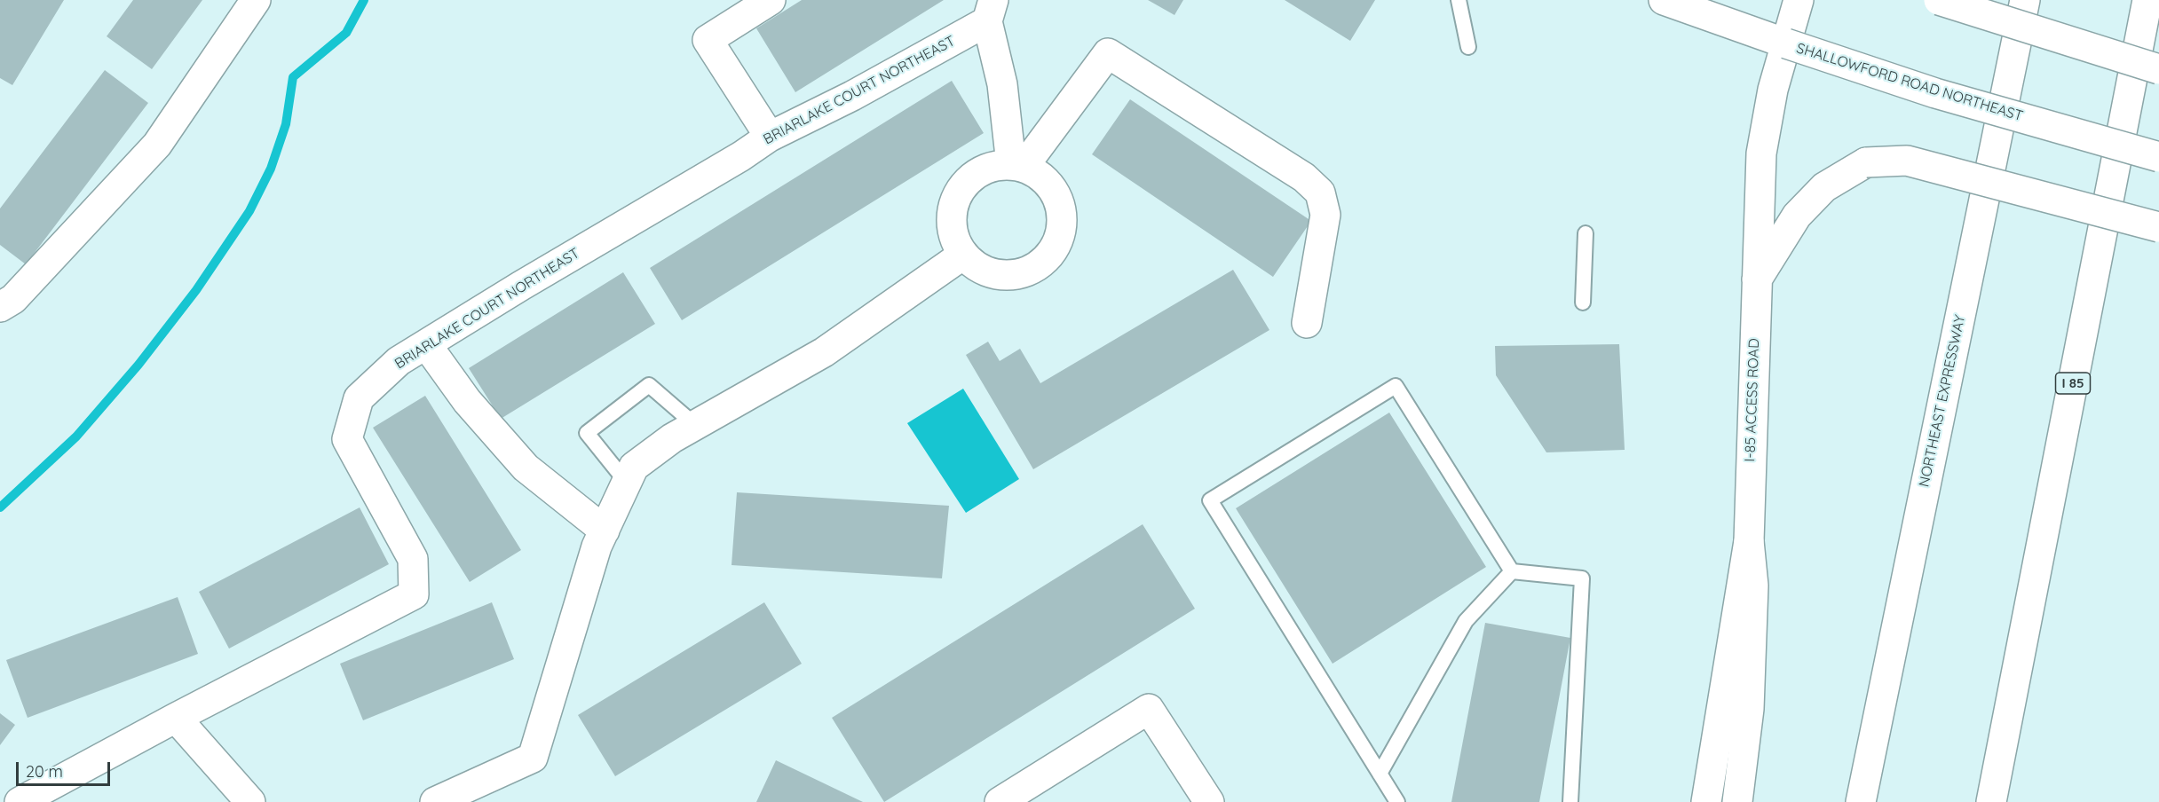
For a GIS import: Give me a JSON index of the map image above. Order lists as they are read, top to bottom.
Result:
{
  "streets": {
    "main road": [
      "SHALLOWFORD ROAD NORTHEAST",
      "BRIARLAKE COURT NORTHEAST",
      "I 85",
      "I-85 ACCESS ROAD",
      "NORTHEAST EXPRESSWAY"
    ]
  },
  "crossings": [
    ["SHALLOWFORD ROAD NORTHEAST", "I-85 ACCESS ROAD"]
  ],
  "scale_bar": "20 m"
}
